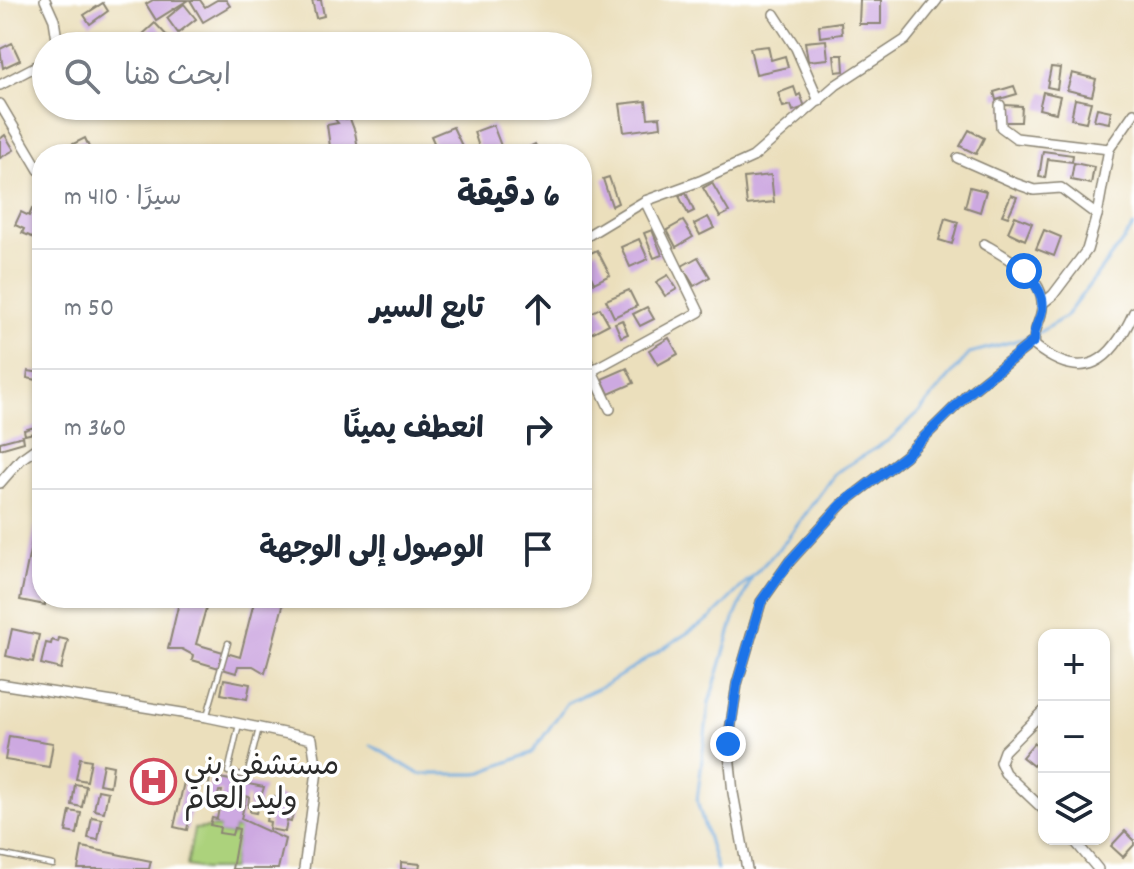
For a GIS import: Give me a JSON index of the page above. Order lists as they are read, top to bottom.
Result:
{
  "places": {
    "hospital": ["مستشفى بني وليد العام"]
  },
  "page": {
    "search": "ابحث هنا",
    "heading": ["6 دقيقة", "سيرًا · 410 m"],
    "list": [
      ["تابع السير", "50 m"],
      ["انعطف يمينًا", "360 m"],
      "الوصول إلى الوجهة"
    ],
    "map_buttons": ["+", "−"]
  }
}
